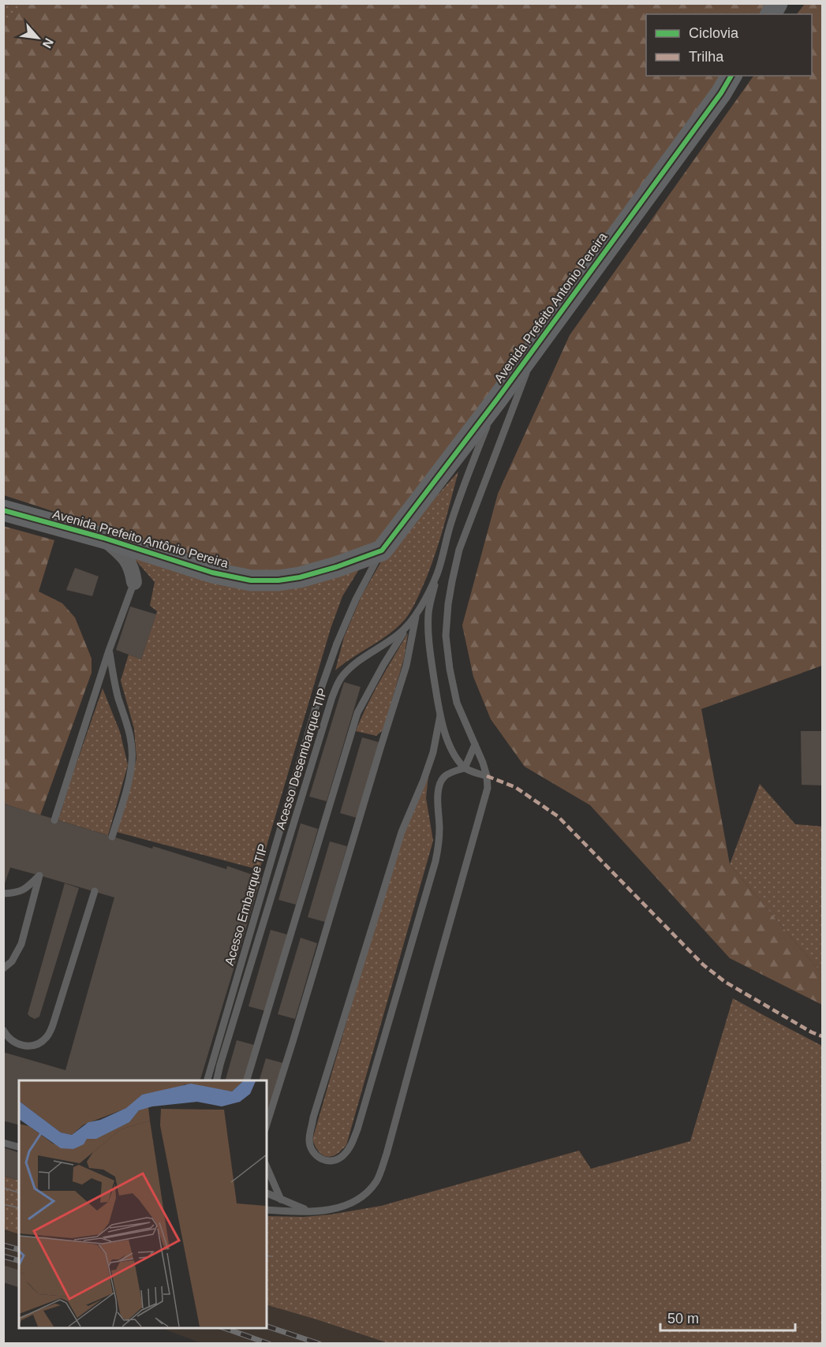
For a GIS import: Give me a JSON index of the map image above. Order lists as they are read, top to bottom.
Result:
{
  "streets": {
    "street": ["Avenida Prefeito Antonio Pereira", "Avenida Prefeito Antônio Pereira"],
    "lane": ["Acesso Desembarque TIP", "Acesso Embarque TIP"]
  },
  "crossings": [
    ["Avenida Prefeito Antonio Pereira", "Avenida Prefeito Antônio Pereira"],
    ["Avenida Prefeito Antonio Pereira", "Acesso Desembarque TIP"],
    ["Avenida Prefeito Antonio Pereira", "Acesso Embarque TIP"],
    ["Avenida Prefeito Antônio Pereira", "Acesso Embarque TIP"]
  ],
  "legend": ["Ciclovia", "Trilha"],
  "scale_bar": "50 m",
  "north": "bottom right"
}
